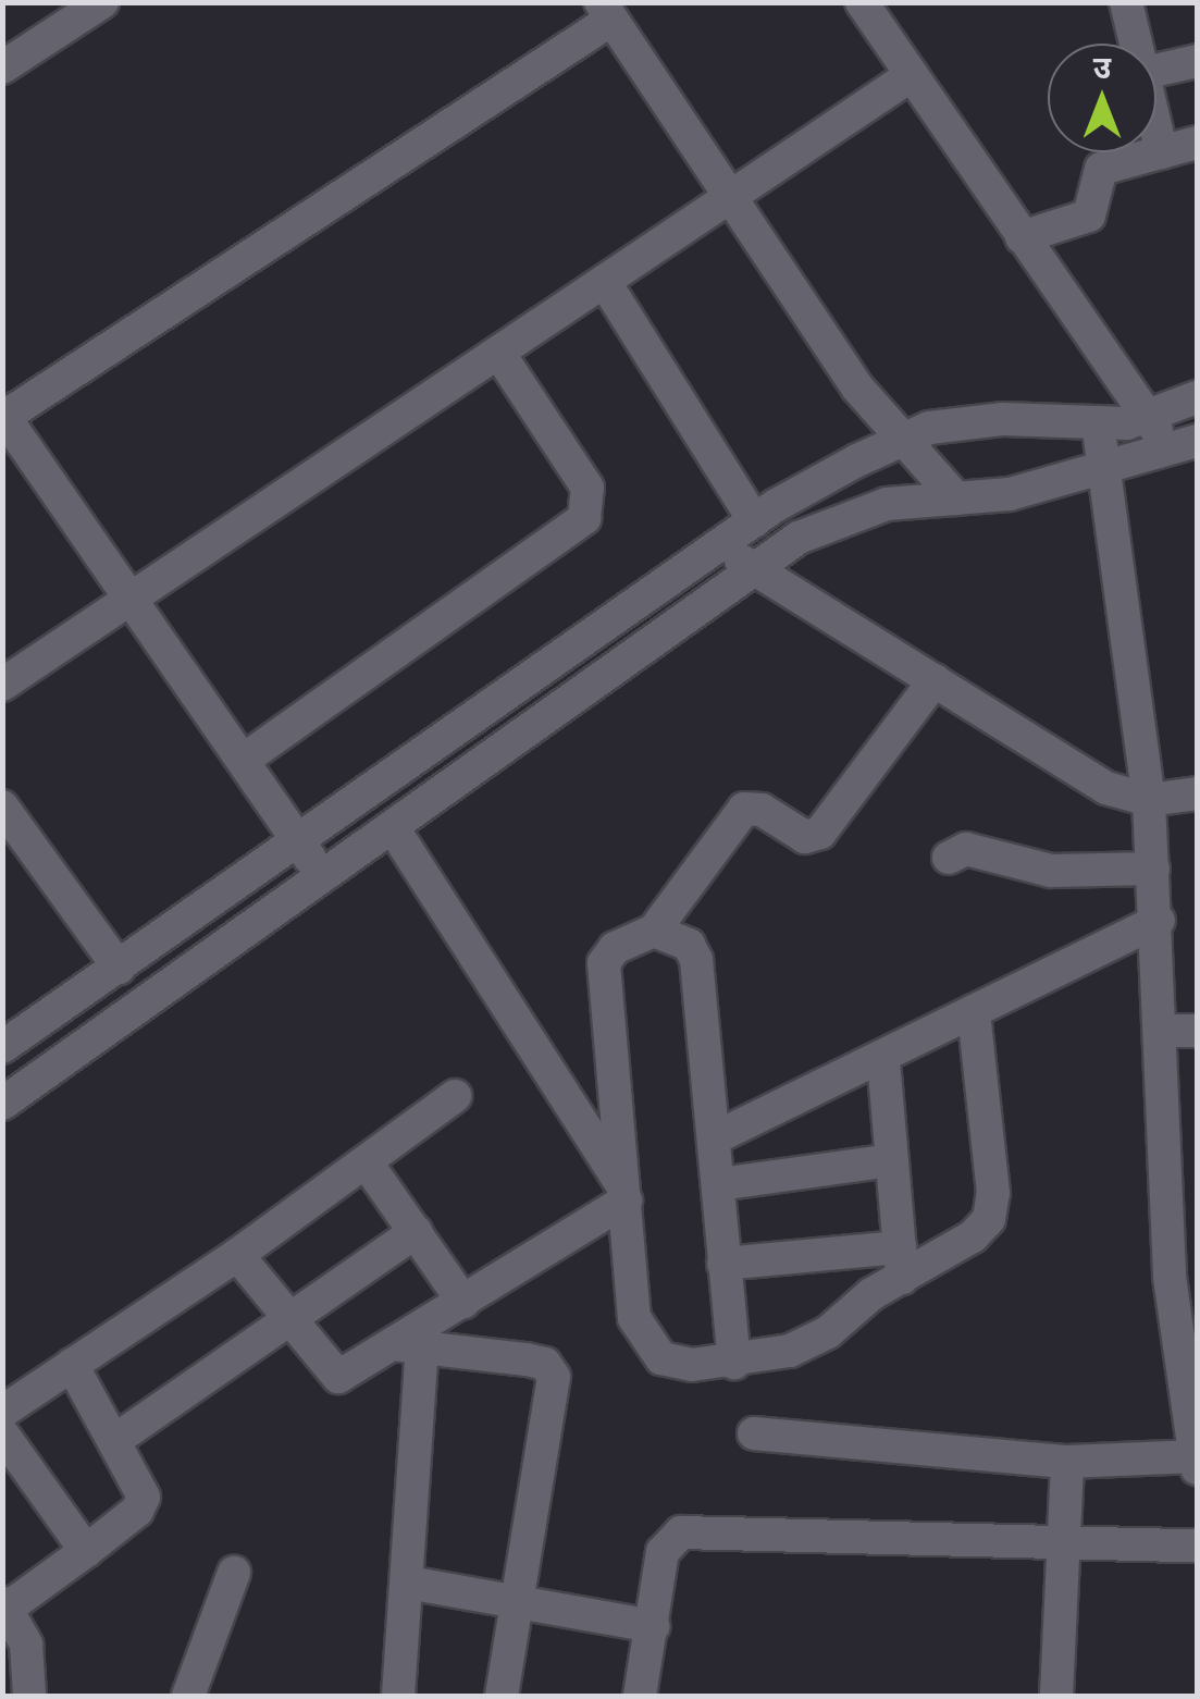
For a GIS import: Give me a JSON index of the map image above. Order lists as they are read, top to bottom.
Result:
{
  "north": "top"
}
